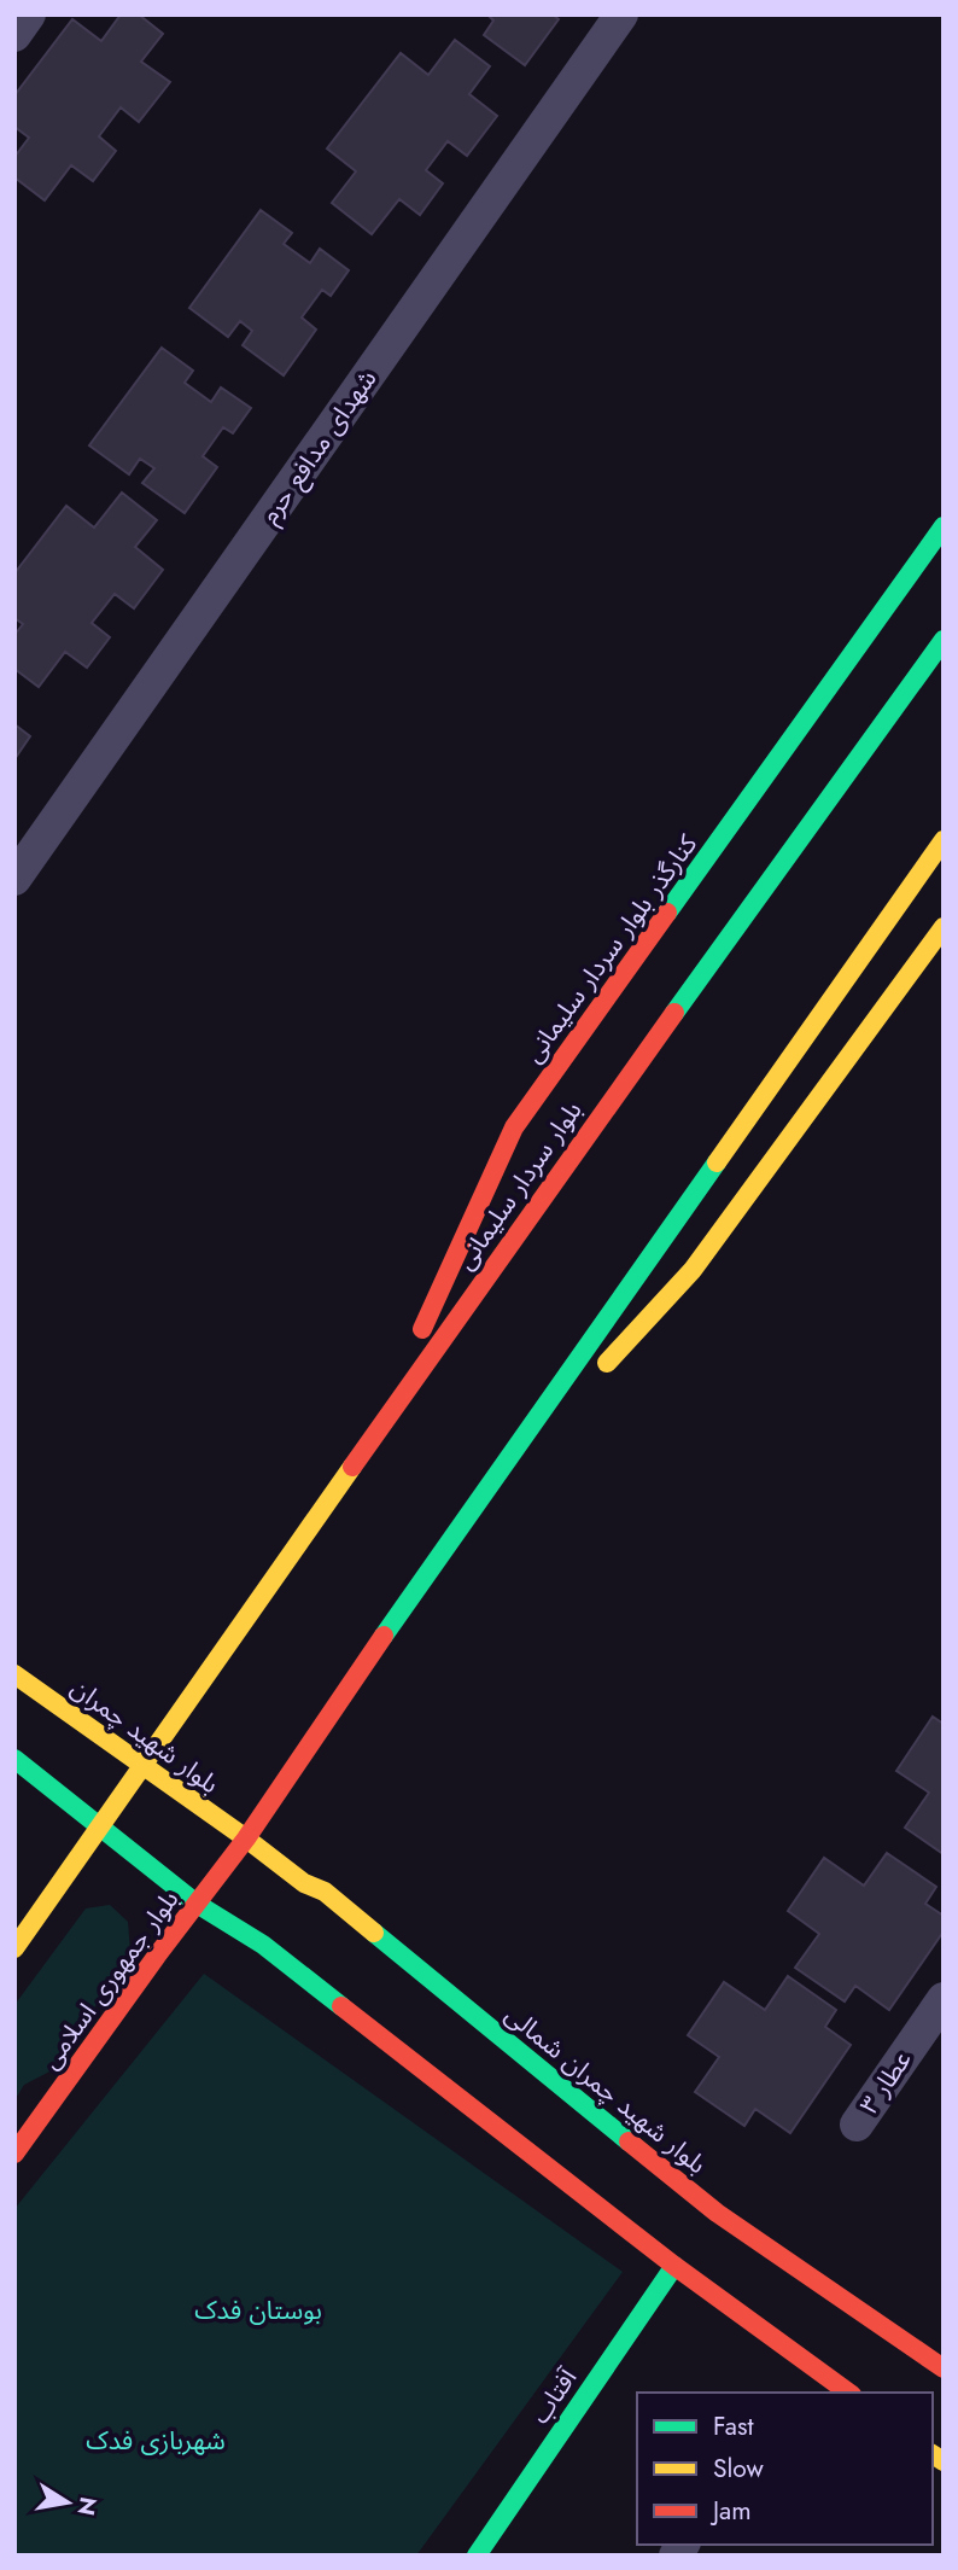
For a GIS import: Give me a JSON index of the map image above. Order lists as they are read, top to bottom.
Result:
{
  "streets": {
    "main road": [
      "کنارگذر بلوار سردار سلیمانی",
      "بلوار سردار سلیمانی",
      "بلوار شهید چمران",
      "بلوار جمهوری اسلامی",
      "بلوار شهید چمران شمالی",
      "آفتاب"
    ],
    "street": ["شهدای مدافع حرم", "عطار ۳"]
  },
  "crossings": [
    ["کنارگذر بلوار سردار سلیمانی", "بلوار سردار سلیمانی"],
    ["بلوار سردار سلیمانی", "بلوار شهید چمران"],
    ["بلوار شهید چمران", "بلوار جمهوری اسلامی"],
    ["بلوار شهید چمران", "بلوار شهید چمران شمالی"],
    ["بلوار جمهوری اسلامی", "بلوار شهید چمران شمالی"]
  ],
  "parks": ["بوستان فدک", "شهربازی فدک"],
  "legend": ["Fast", "Slow", "Jam"],
  "north": "right"
}
